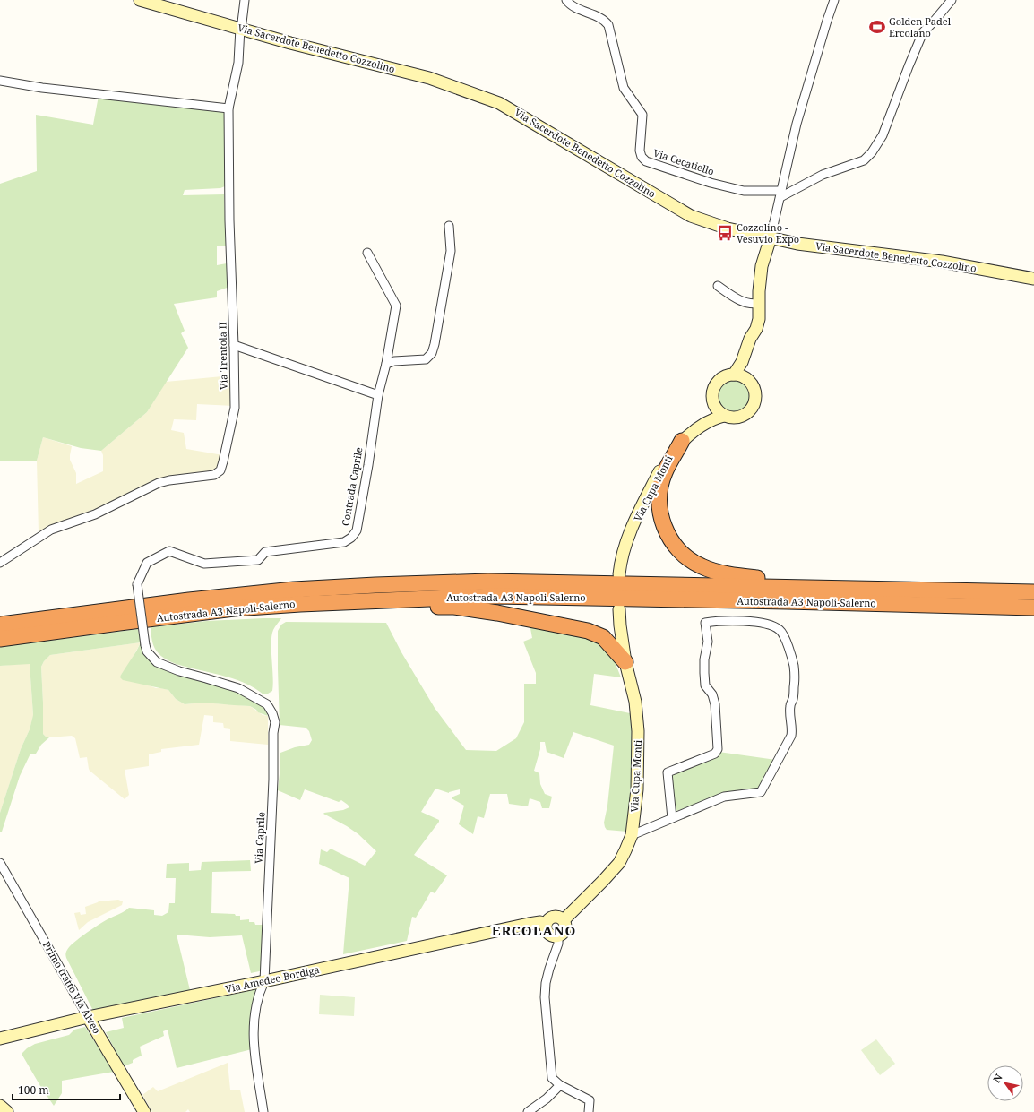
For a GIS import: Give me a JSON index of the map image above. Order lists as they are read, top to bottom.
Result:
{
  "streets": {
    "highway": ["Autostrada A3 Napoli-Salerno"],
    "street": [
      "Via Sacerdote Benedetto Cozzolino",
      "Via Cecatiello",
      "Via Trentola II",
      "Contrada Caprile",
      "Via Cupa Monti",
      "Via Caprile",
      "Via Amedeo Bordiga",
      "Primo tratto Via Alveo"
    ]
  },
  "crossings": [
    ["Via Sacerdote Benedetto Cozzolino", "Via Trentola II"],
    ["Contrada Caprile", "Via Caprile"],
    ["Via Cupa Monti", "Via Amedeo Bordiga"],
    ["Via Caprile", "Via Amedeo Bordiga"],
    ["Via Amedeo Bordiga", "Primo tratto Via Alveo"]
  ],
  "districts": ["ERCOLANO"],
  "places": {
    "sports": ["Golden Padel Ercolano"],
    "bus stop": ["Cozzolino - Vesuvio Expo"]
  },
  "scale_bar": "100 m",
  "north": "top left"
}
